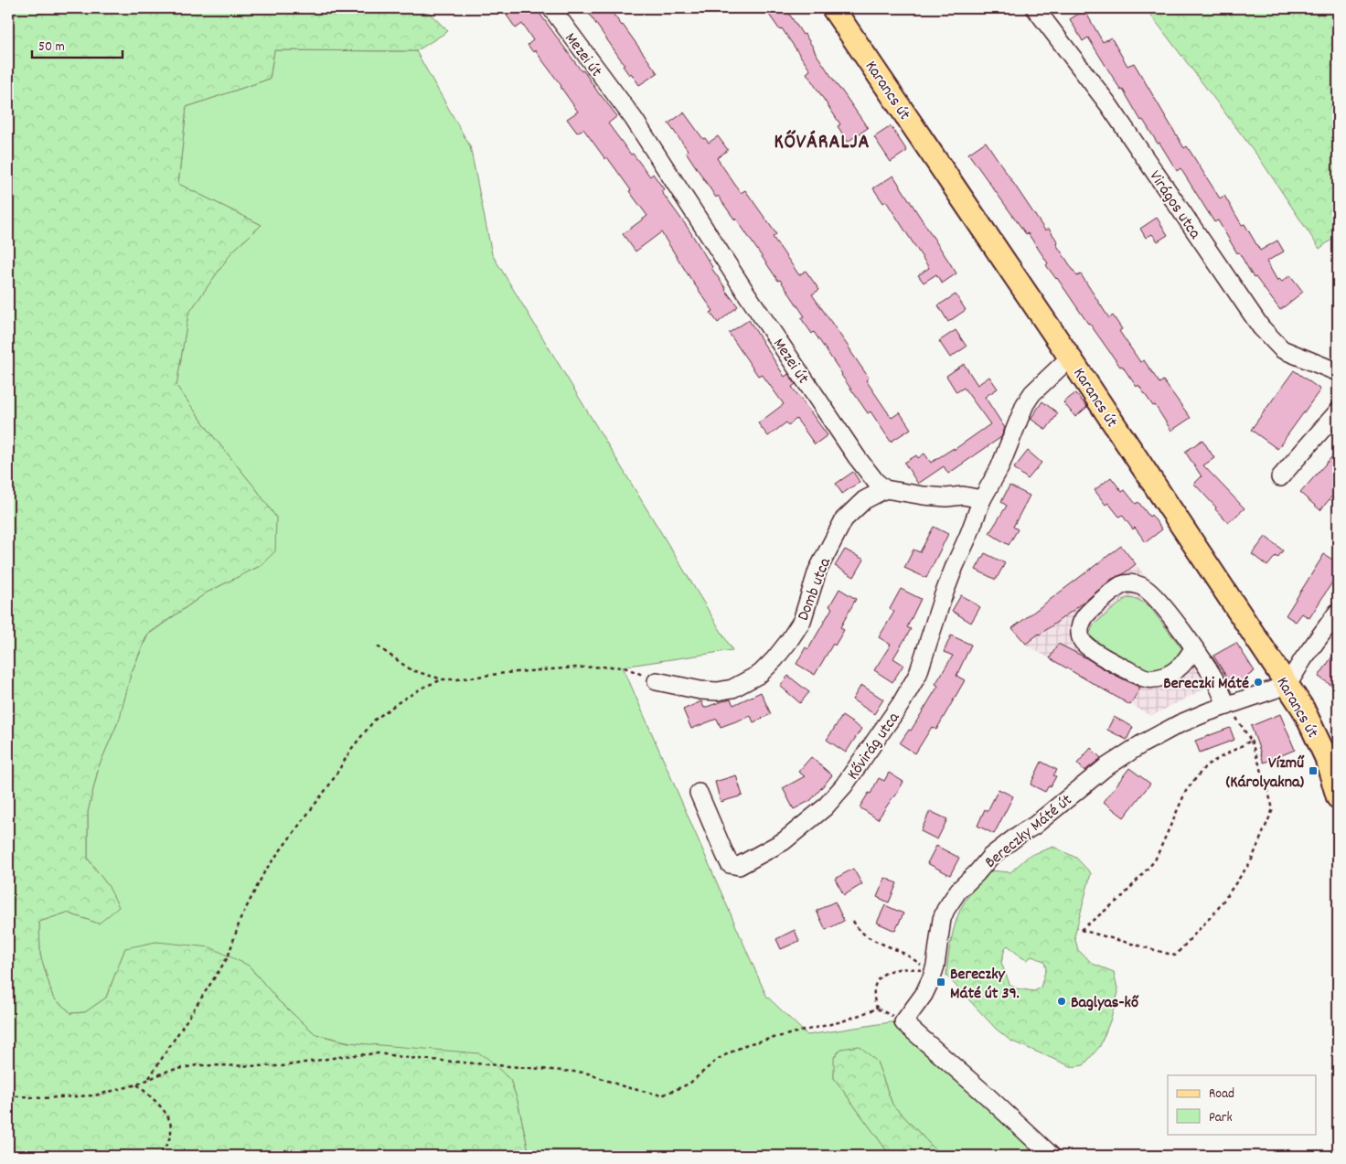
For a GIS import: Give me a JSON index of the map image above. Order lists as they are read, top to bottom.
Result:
{
  "streets": {
    "main road": ["Karancs út"],
    "street": [
      "Mezei út",
      "Virágos utca",
      "Domb utca",
      "Kővirág utca",
      "Bereczky Máté út"
    ]
  },
  "crossings": [
    ["Mezei út", "Domb utca"],
    ["Karancs út", "Bereczky Máté út"]
  ],
  "districts": ["KŐVÁRALJA"],
  "places": {
    "other": ["Bereczki Máté", "Baglyas-kő"],
    "transit": ["Vízmű (Károlyakna)", "Bereczky Máté út 39."]
  },
  "legend": ["Road", "Park"],
  "scale_bar": "50 m"
}
